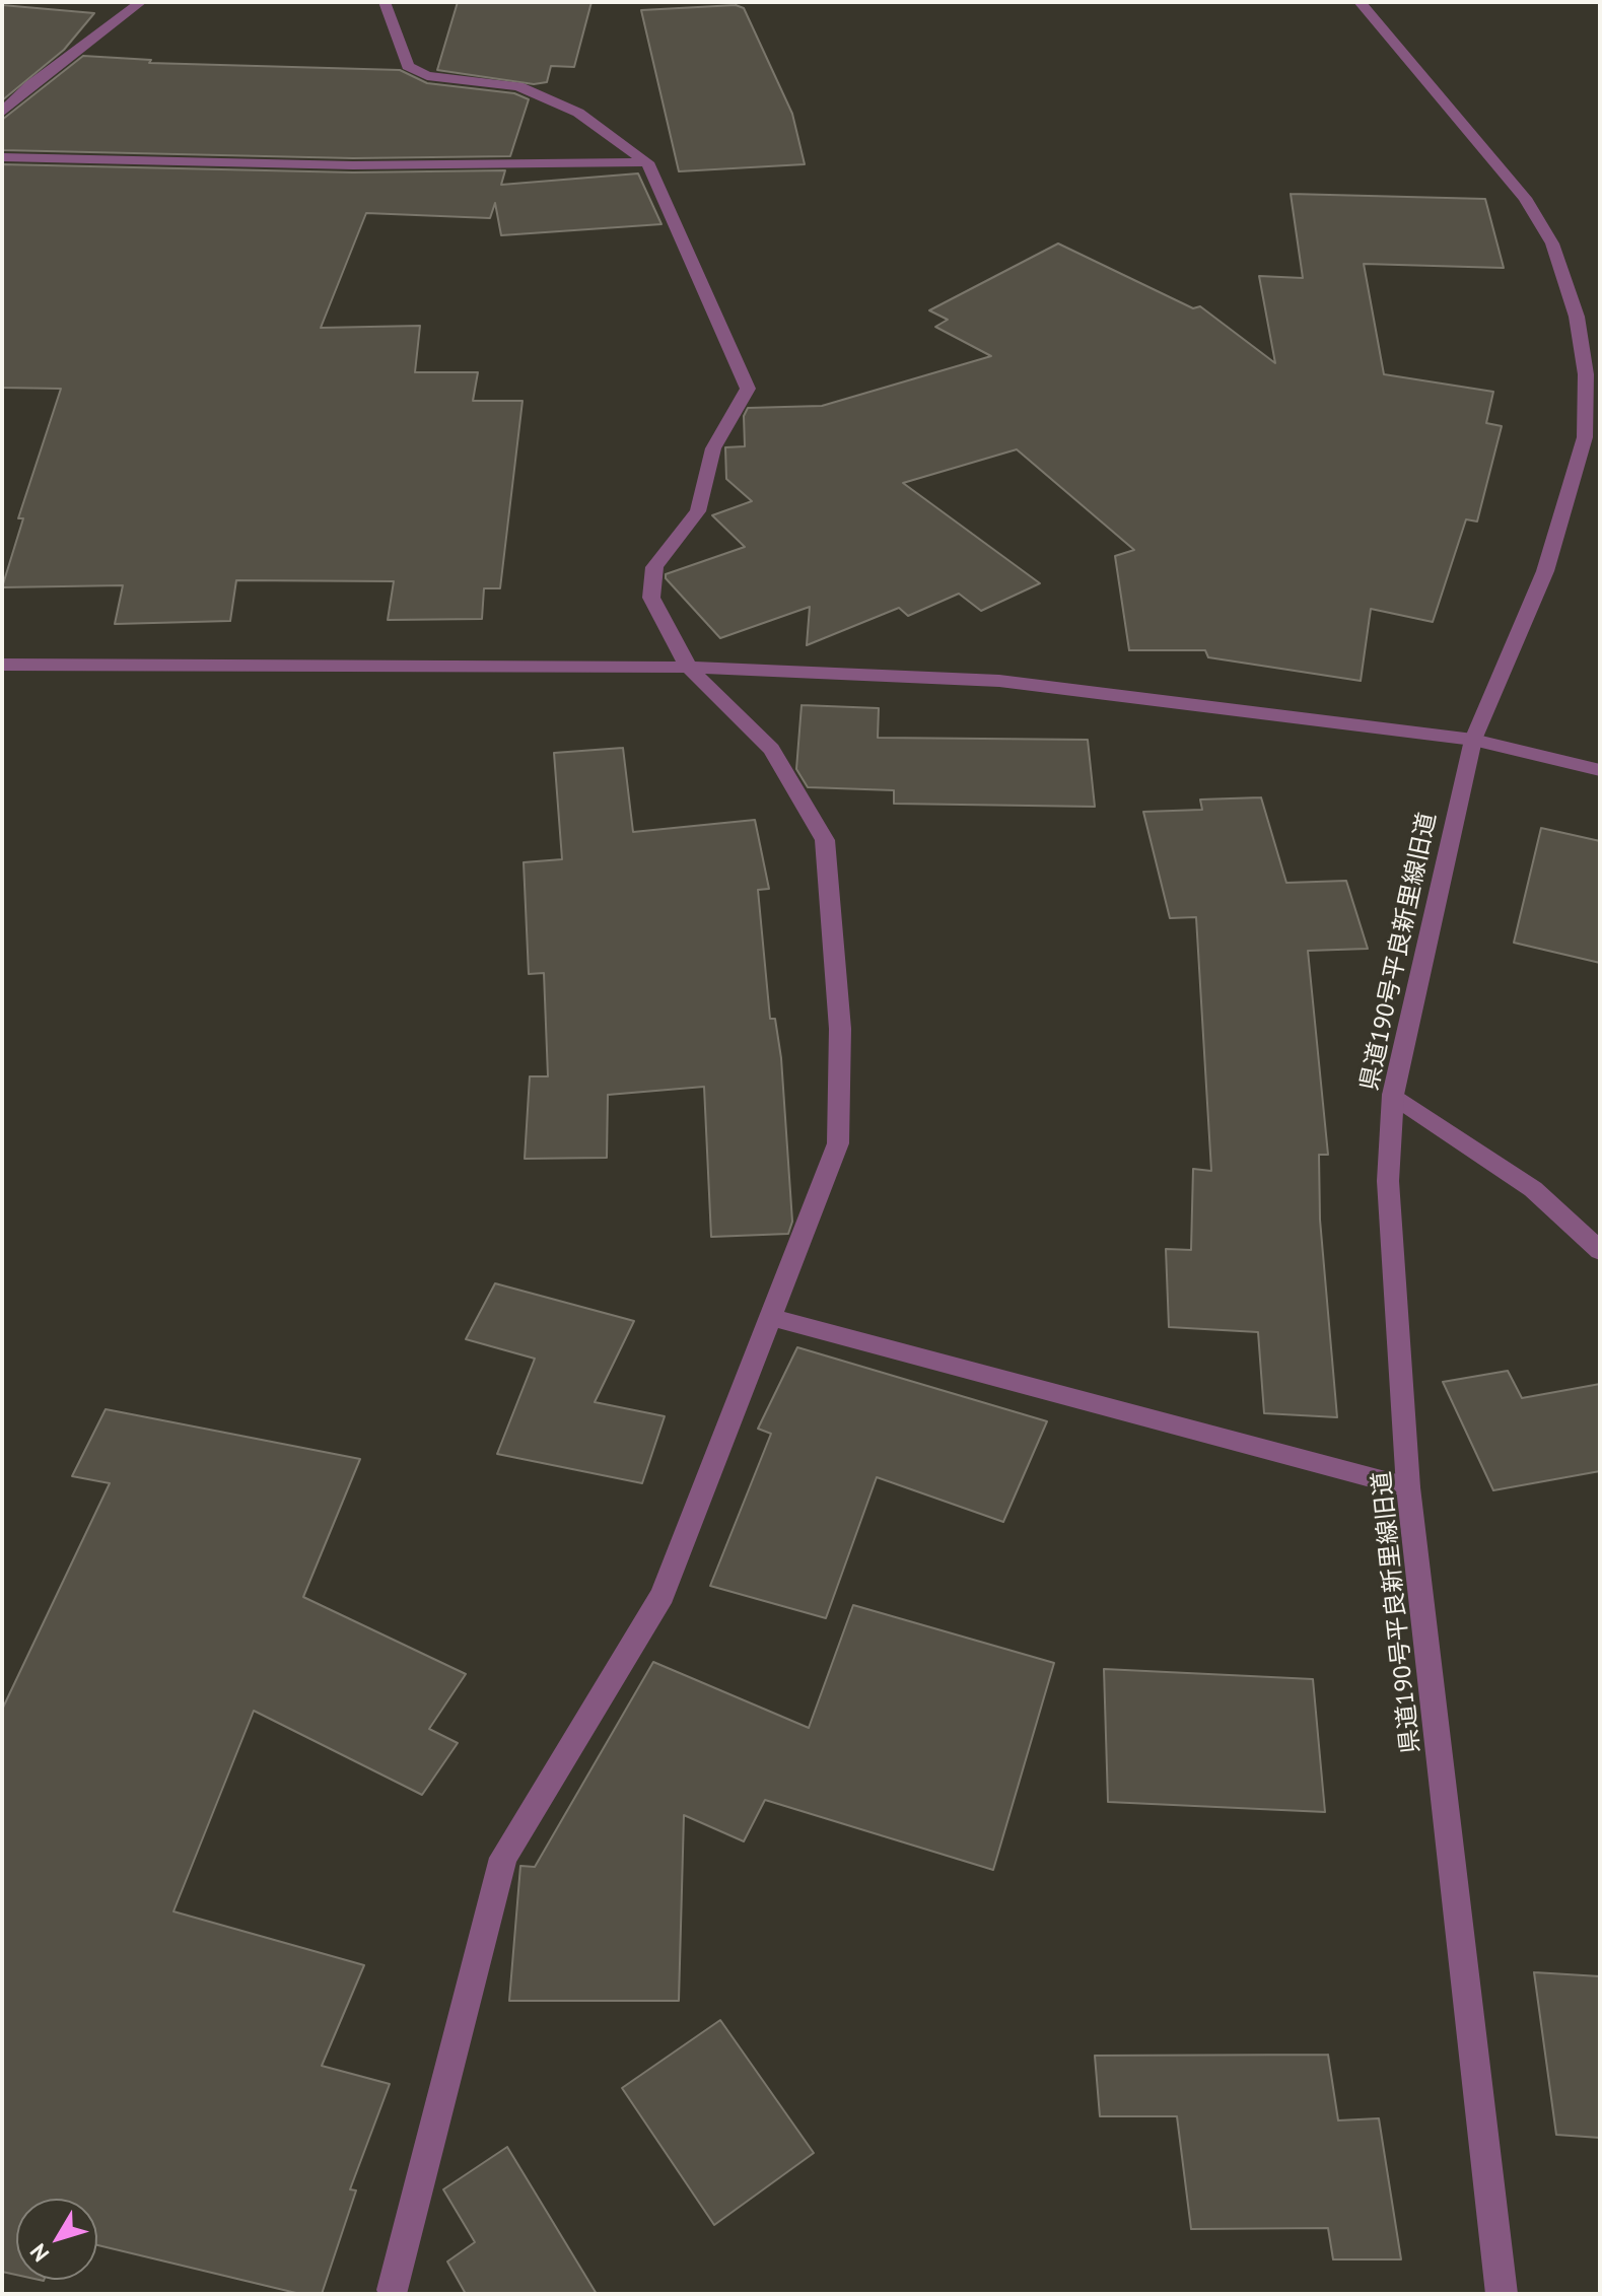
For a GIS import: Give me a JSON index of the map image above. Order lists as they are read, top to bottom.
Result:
{
  "streets": {
    "street": ["県道190号平良新里線旧道"]
  },
  "north": "bottom left"
}
